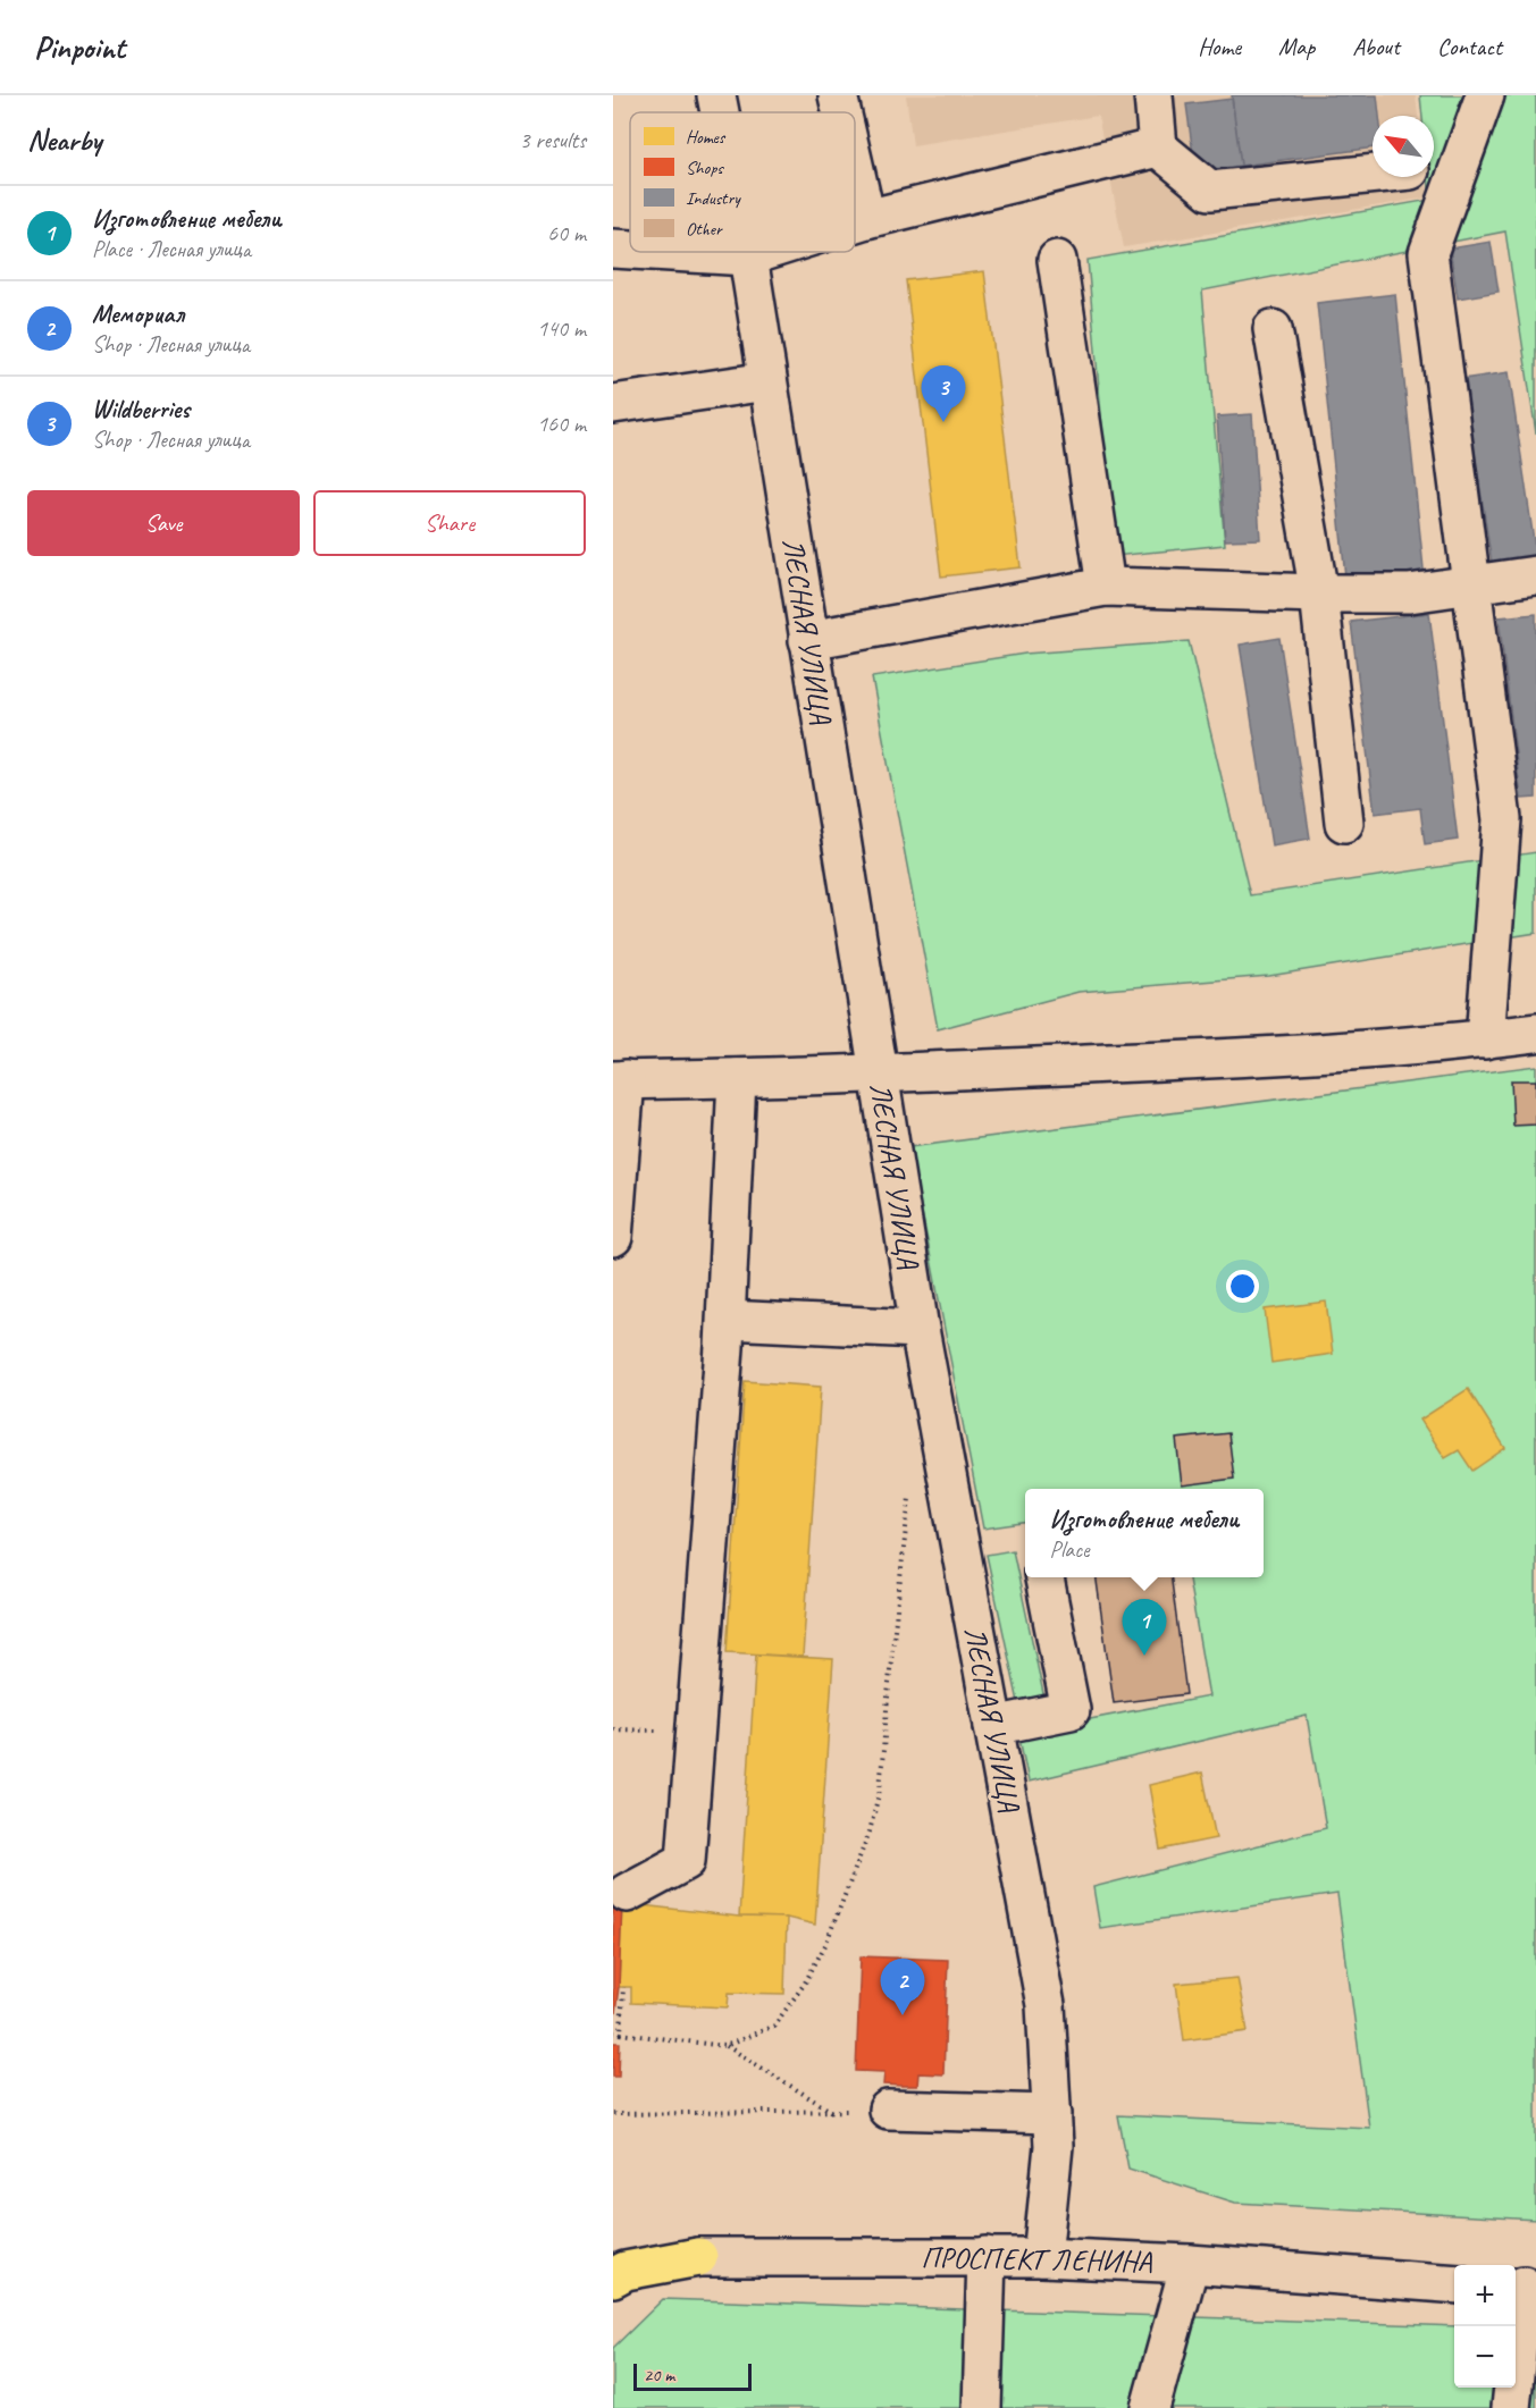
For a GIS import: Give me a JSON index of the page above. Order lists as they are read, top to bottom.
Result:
{
  "streets": {
    "main road": ["ПРОСПЕКТ ЛЕНИНА"],
    "street": ["ЛЕСНАЯ УЛИЦА"]
  },
  "crossings": [
    ["ЛЕСНАЯ УЛИЦА", "ПРОСПЕКТ ЛЕНИНА"]
  ],
  "legend": [
    "Homes",
    "Shops",
    "Industry",
    "Other"
  ],
  "scale_bar": "20 m",
  "north": "top left",
  "page": {
    "header": "Pinpoint",
    "nav": [
      "Home",
      "Map",
      "About",
      "Contact"
    ],
    "heading": ["Nearby", "3 results"],
    "list": [
      {
        "mark": "1",
        "name": "Изготовление мебели",
        "note": "Place · Лесная улица",
        "value": "60 m"
      },
      {
        "mark": "2",
        "name": "Мемориал",
        "note": "Shop · Лесная улица",
        "value": "140 m"
      },
      {
        "mark": "3",
        "name": "Wildberries",
        "note": "Shop · Лесная улица",
        "value": "160 m"
      }
    ],
    "pins": ["3", "1", "2"],
    "buttons": ["Save", "Share"],
    "popup": ["Изготовление мебели", "Place"],
    "map_buttons": ["+", "−"],
    "scale": "20 m"
  }
}
